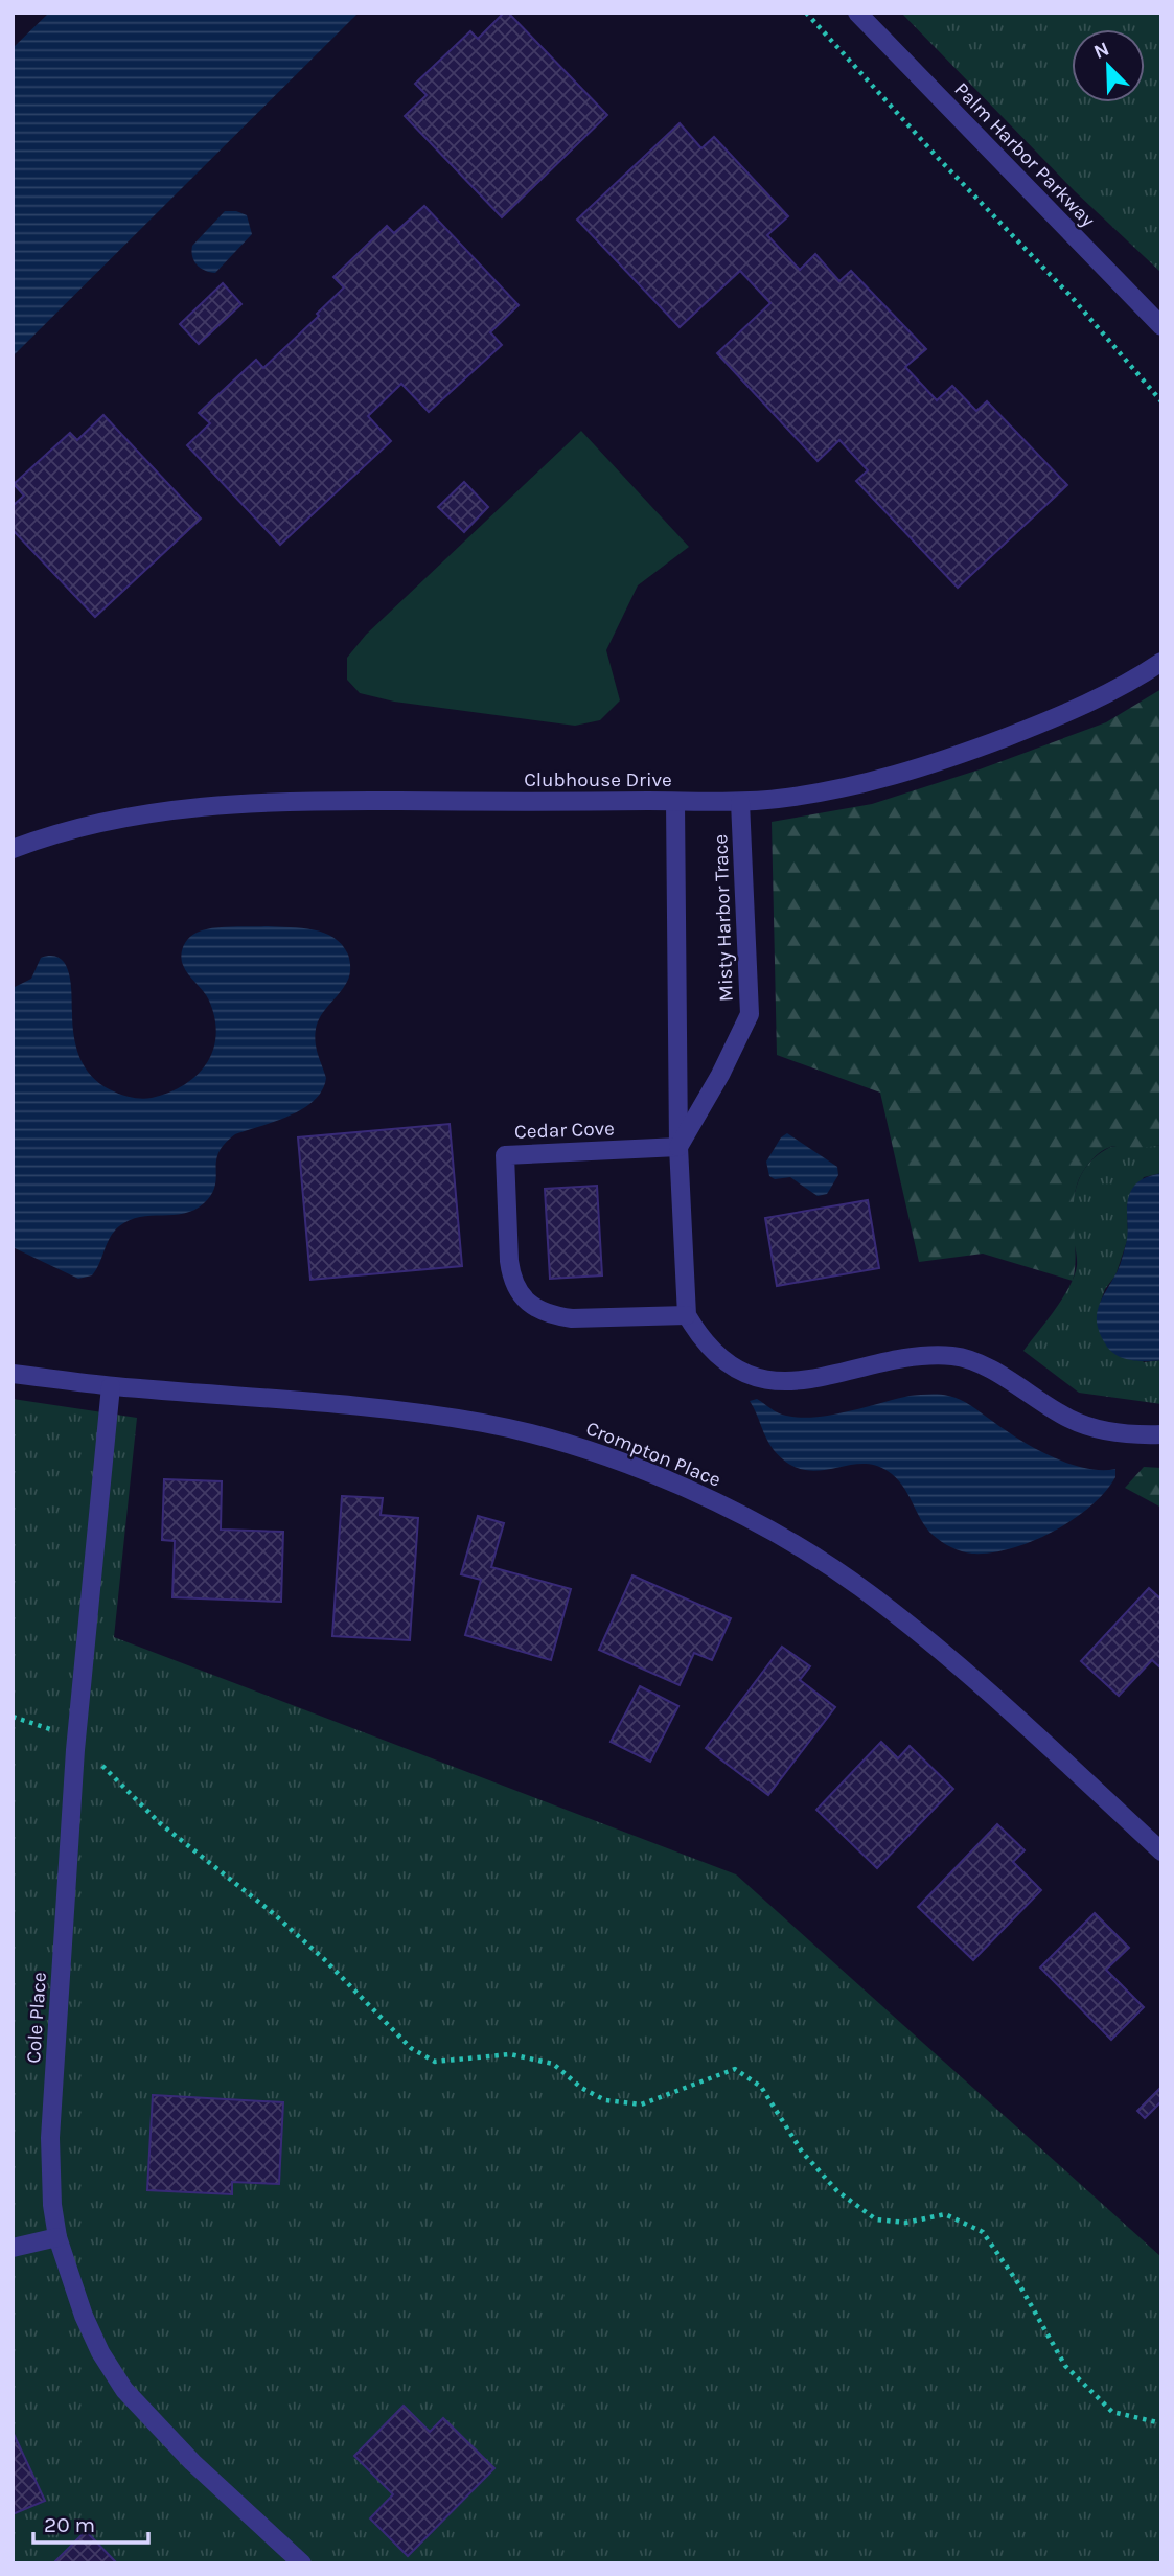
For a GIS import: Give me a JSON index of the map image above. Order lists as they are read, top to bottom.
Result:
{
  "streets": {
    "street": [
      "Palm Harbor Parkway",
      "Clubhouse Drive",
      "Misty Harbor Trace",
      "Cedar Cove",
      "Crompton Place",
      "Cole Place"
    ]
  },
  "crossings": [
    ["Clubhouse Drive", "Misty Harbor Trace"],
    ["Misty Harbor Trace", "Cedar Cove"],
    ["Crompton Place", "Cole Place"]
  ],
  "scale_bar": "20 m",
  "north": "top left"
}
